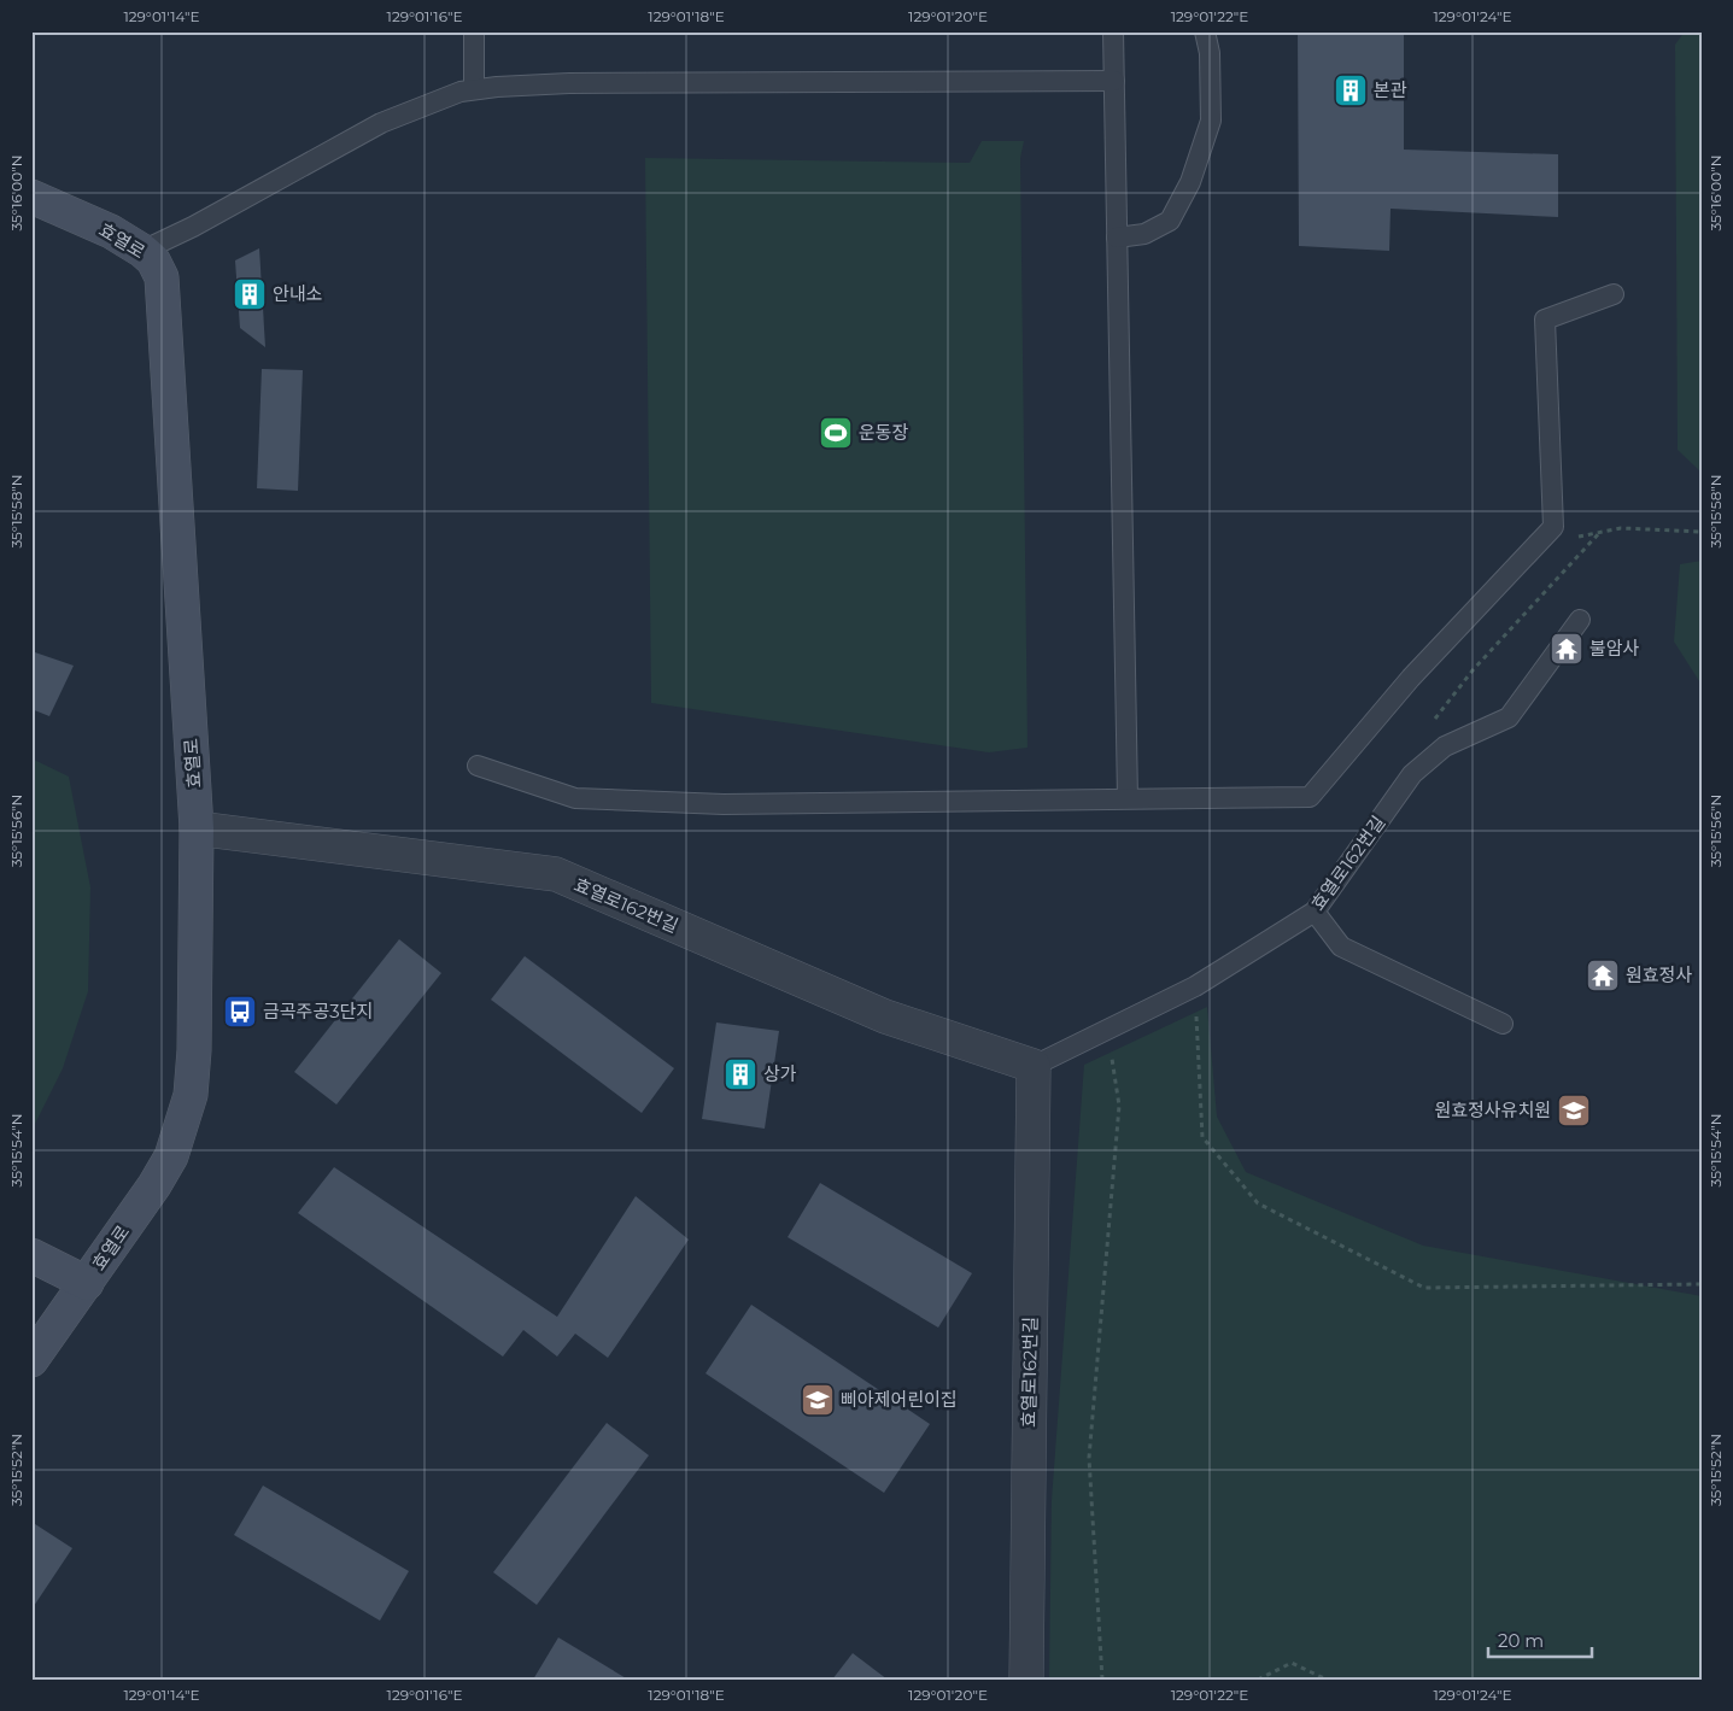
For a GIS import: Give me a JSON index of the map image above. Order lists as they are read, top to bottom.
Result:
{
  "streets": {
    "main road": ["효열로"],
    "street": ["효열로162번길"]
  },
  "crossings": [
    ["효열로", "효열로162번길"]
  ],
  "places": {
    "building": ["본관", "안내소", "상가"],
    "sports": ["운동장"],
    "temple": ["불암사", "원효정사"],
    "bus stop": ["금곡주공3단지"],
    "school or university": ["원효정사유치원", "삐아제어린이집"]
  },
  "scale_bar": "20 m",
  "coordinates": [
    "129°01'14\"E",
    "129°01'16\"E",
    "129°01'18\"E",
    "129°01'20\"E",
    "129°01'22\"E",
    "129°01'24\"E",
    "35°16'00\"N",
    "35°15'58\"N",
    "35°15'56\"N",
    "35°15'54\"N",
    "35°15'52\"N"
  ]
}
